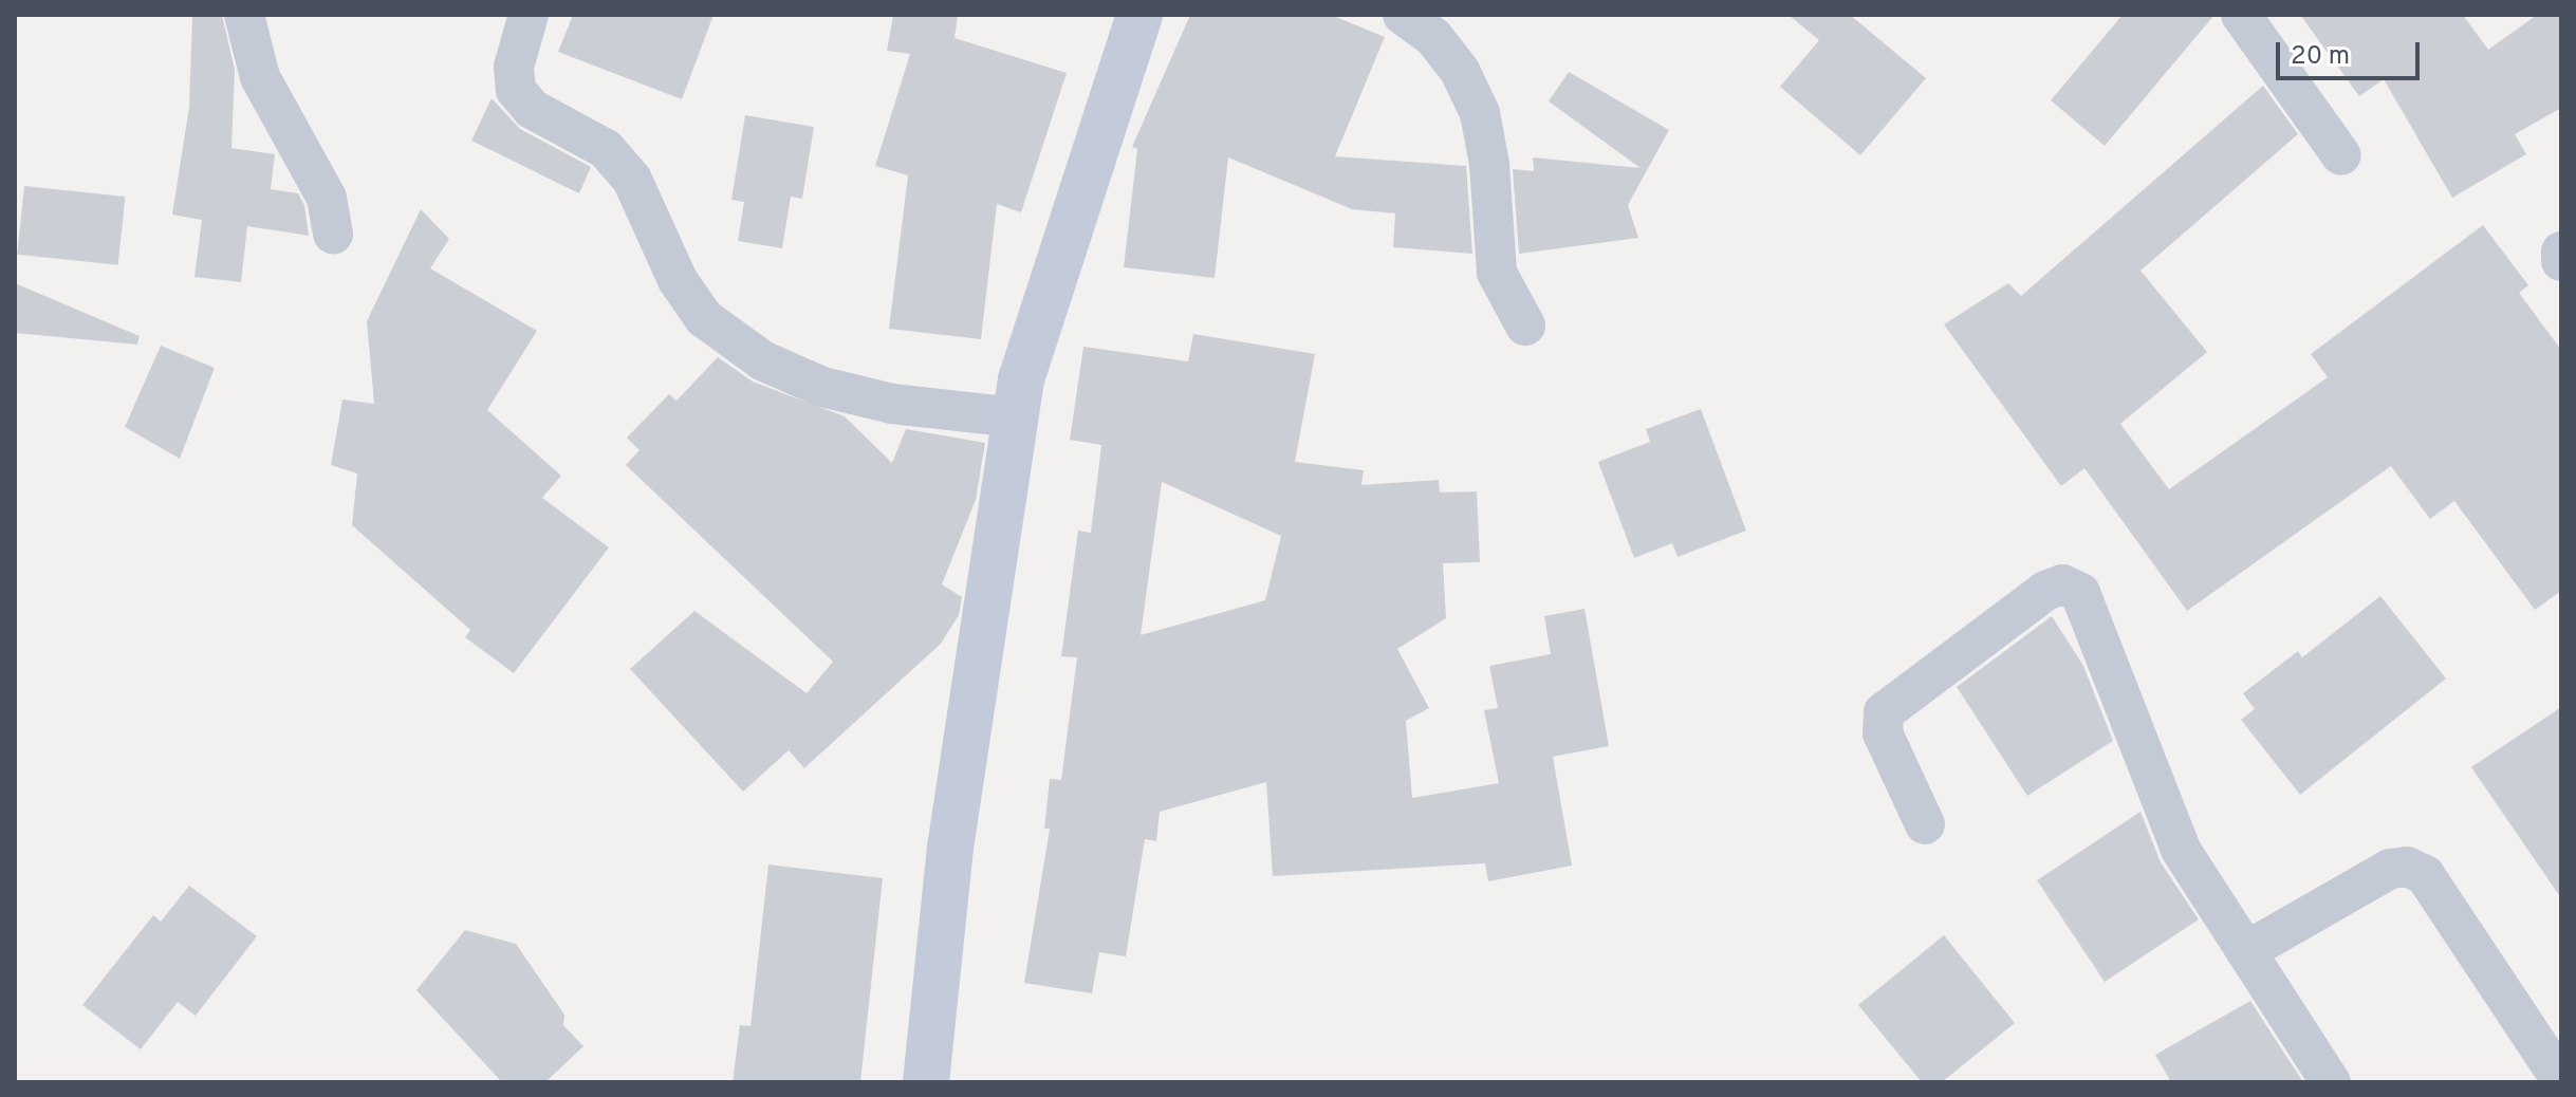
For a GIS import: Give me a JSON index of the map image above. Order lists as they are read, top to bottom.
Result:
{
  "scale_bar": "20 m"
}
